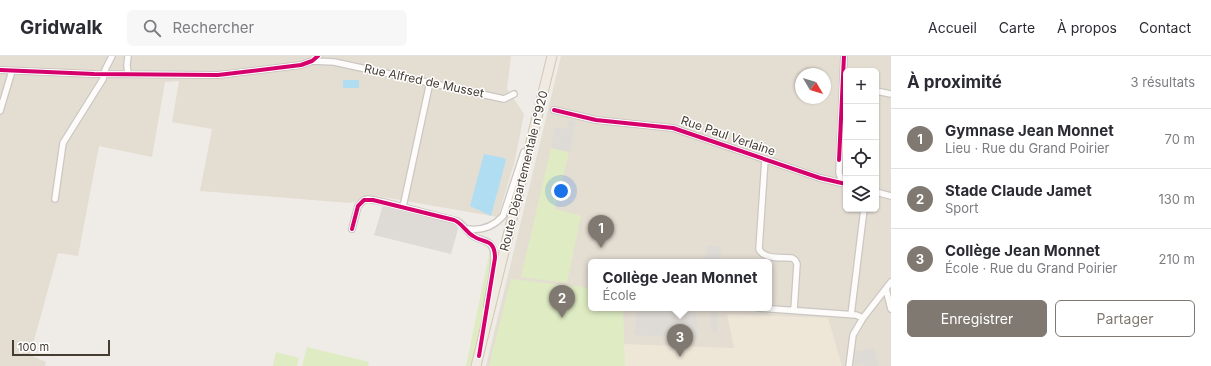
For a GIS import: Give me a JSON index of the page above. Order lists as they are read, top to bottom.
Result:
{
  "streets": {
    "main road": ["Route Départementale n°920"],
    "street": ["Rue Alfred de Musset", "Rue Paul Verlaine"]
  },
  "scale_bar": "100 m",
  "north": "bottom right",
  "page": {
    "header": "Gridwalk",
    "search": "Rechercher",
    "nav": [
      "Accueil",
      "Carte",
      "À propos",
      "Contact"
    ],
    "heading": ["À proximité", "3 résultats"],
    "map_buttons": ["+", "−"],
    "list": [
      {
        "mark": "1",
        "name": "Gymnase Jean Monnet",
        "note": "Lieu · Rue du Grand Poirier",
        "value": "70 m"
      },
      {
        "mark": "2",
        "name": "Stade Claude Jamet",
        "note": "Sport",
        "value": "130 m"
      },
      {
        "mark": "3",
        "name": "Collège Jean Monnet",
        "note": "École · Rue du Grand Poirier",
        "value": "210 m"
      }
    ],
    "pins": ["1", "2", "3"],
    "popup": ["Collège Jean Monnet", "École"],
    "buttons": ["Enregistrer", "Partager"],
    "scale": "100 m"
  }
}
